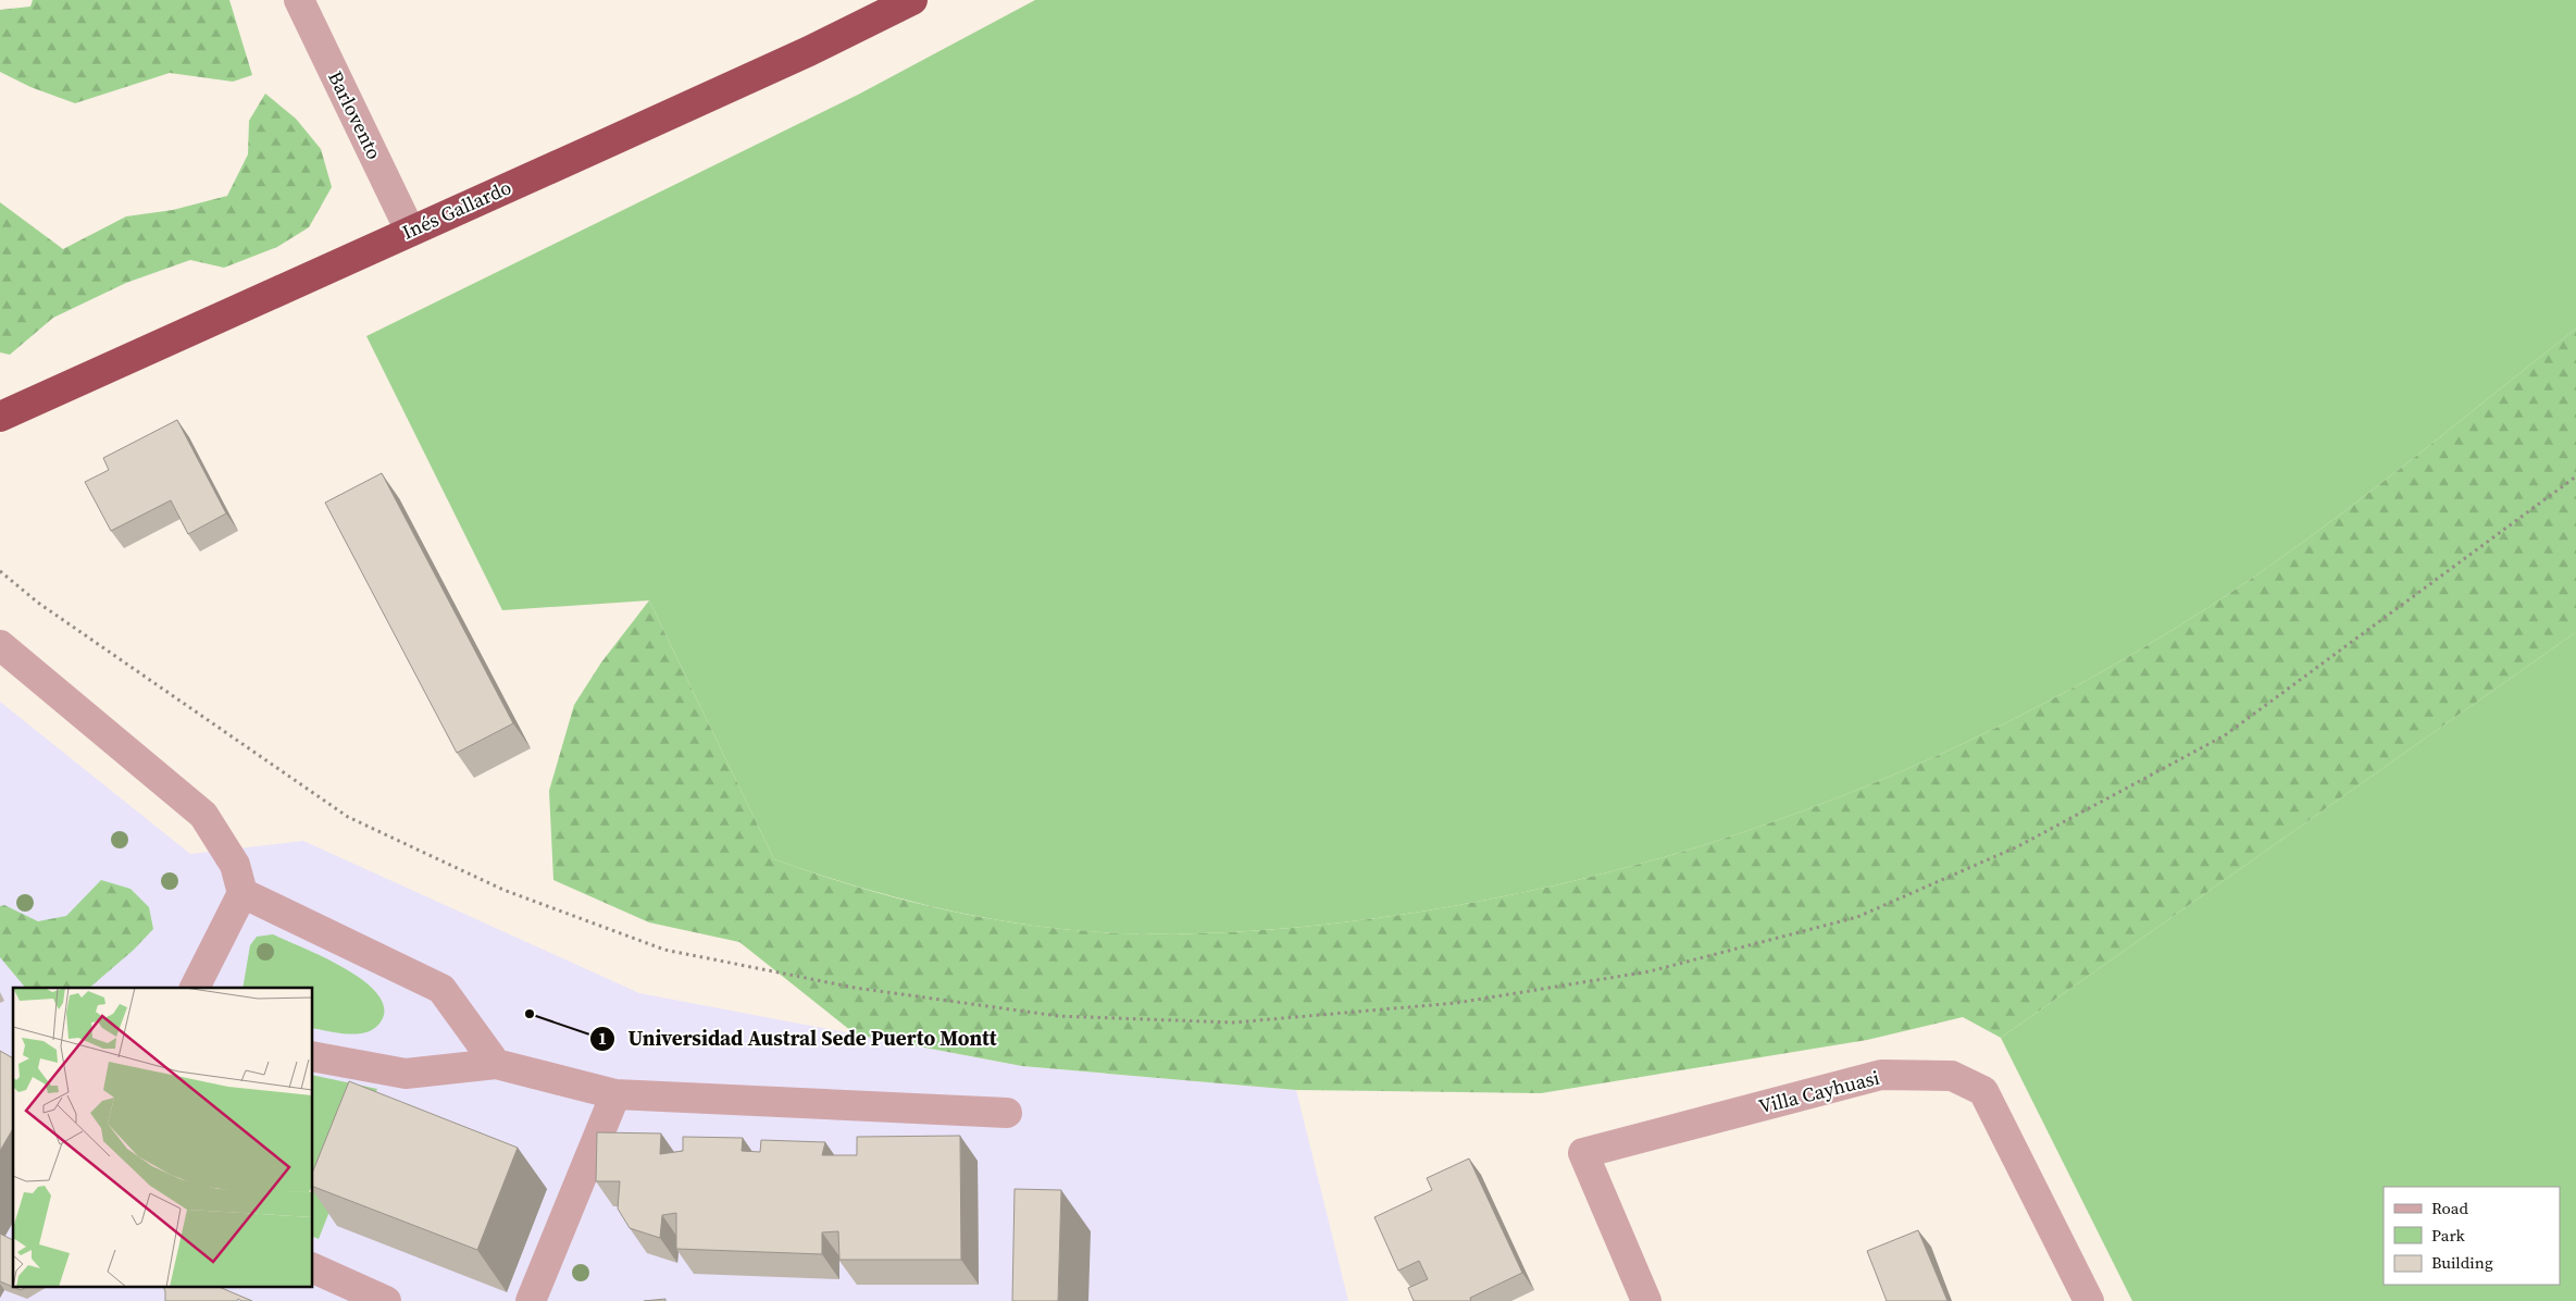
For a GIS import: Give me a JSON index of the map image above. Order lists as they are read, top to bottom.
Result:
{
  "streets": {
    "highway": ["Inés Gallardo"],
    "street": ["Barlovento", "Villa Cayhuasi"]
  },
  "crossings": [
    ["Barlovento", "Inés Gallardo"]
  ],
  "places": ["Universidad Austral Sede Puerto Montt"],
  "legend": ["Road", "Park", "Building"]
}
